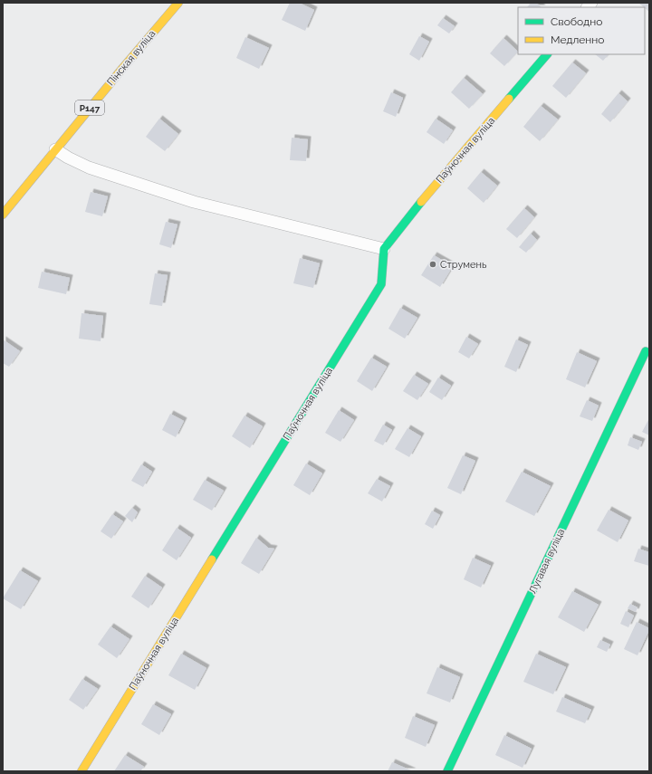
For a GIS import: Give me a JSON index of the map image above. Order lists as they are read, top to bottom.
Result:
{
  "streets": {
    "street": [
      "Пінская вуліца",
      "Р147",
      "Паўночная вуліца",
      "Лугавая вуліца"
    ]
  },
  "places": ["Струмень"],
  "legend": ["Свободно", "Медленно"]
}
